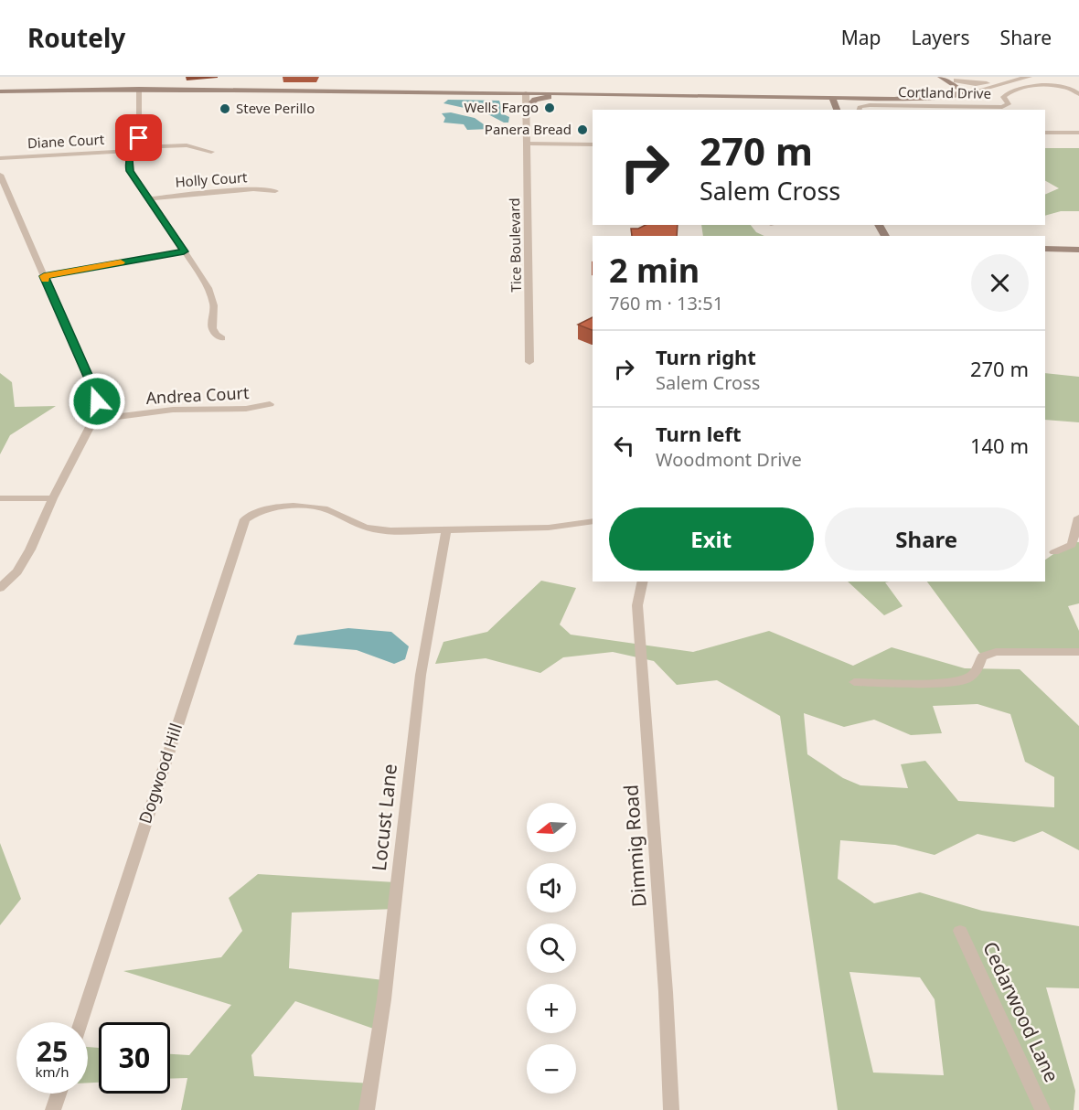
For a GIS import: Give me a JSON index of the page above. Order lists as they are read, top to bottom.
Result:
{
  "streets": {
    "street": [
      "Cortland Drive",
      "Diane Court",
      "Holly Court",
      "Tice Boulevard",
      "Andrea Court",
      "Dogwood Hill",
      "Locust Lane",
      "Dimmig Road",
      "Cedarwood Lane"
    ]
  },
  "crossings": [
    ["Dogwood Hill", "Locust Lane"]
  ],
  "places": ["Wells Fargo", "Steve Perillo", "Panera Bread"],
  "north": "left",
  "page": {
    "header": "Routely",
    "nav": ["Map", "Layers", "Share"],
    "turn": ["270 m", "Salem Cross"],
    "heading": ["2 min", "760 m · 13:51"],
    "list": [
      {
        "name": "Turn right",
        "note": "Salem Cross",
        "value": "270 m"
      },
      {
        "name": "Turn left",
        "note": "Woodmont Drive",
        "value": "140 m"
      }
    ],
    "buttons": ["Exit", "Share"],
    "map_buttons": ["+", "−"],
    "speed": "25 km/h",
    "limit": "30"
  }
}
